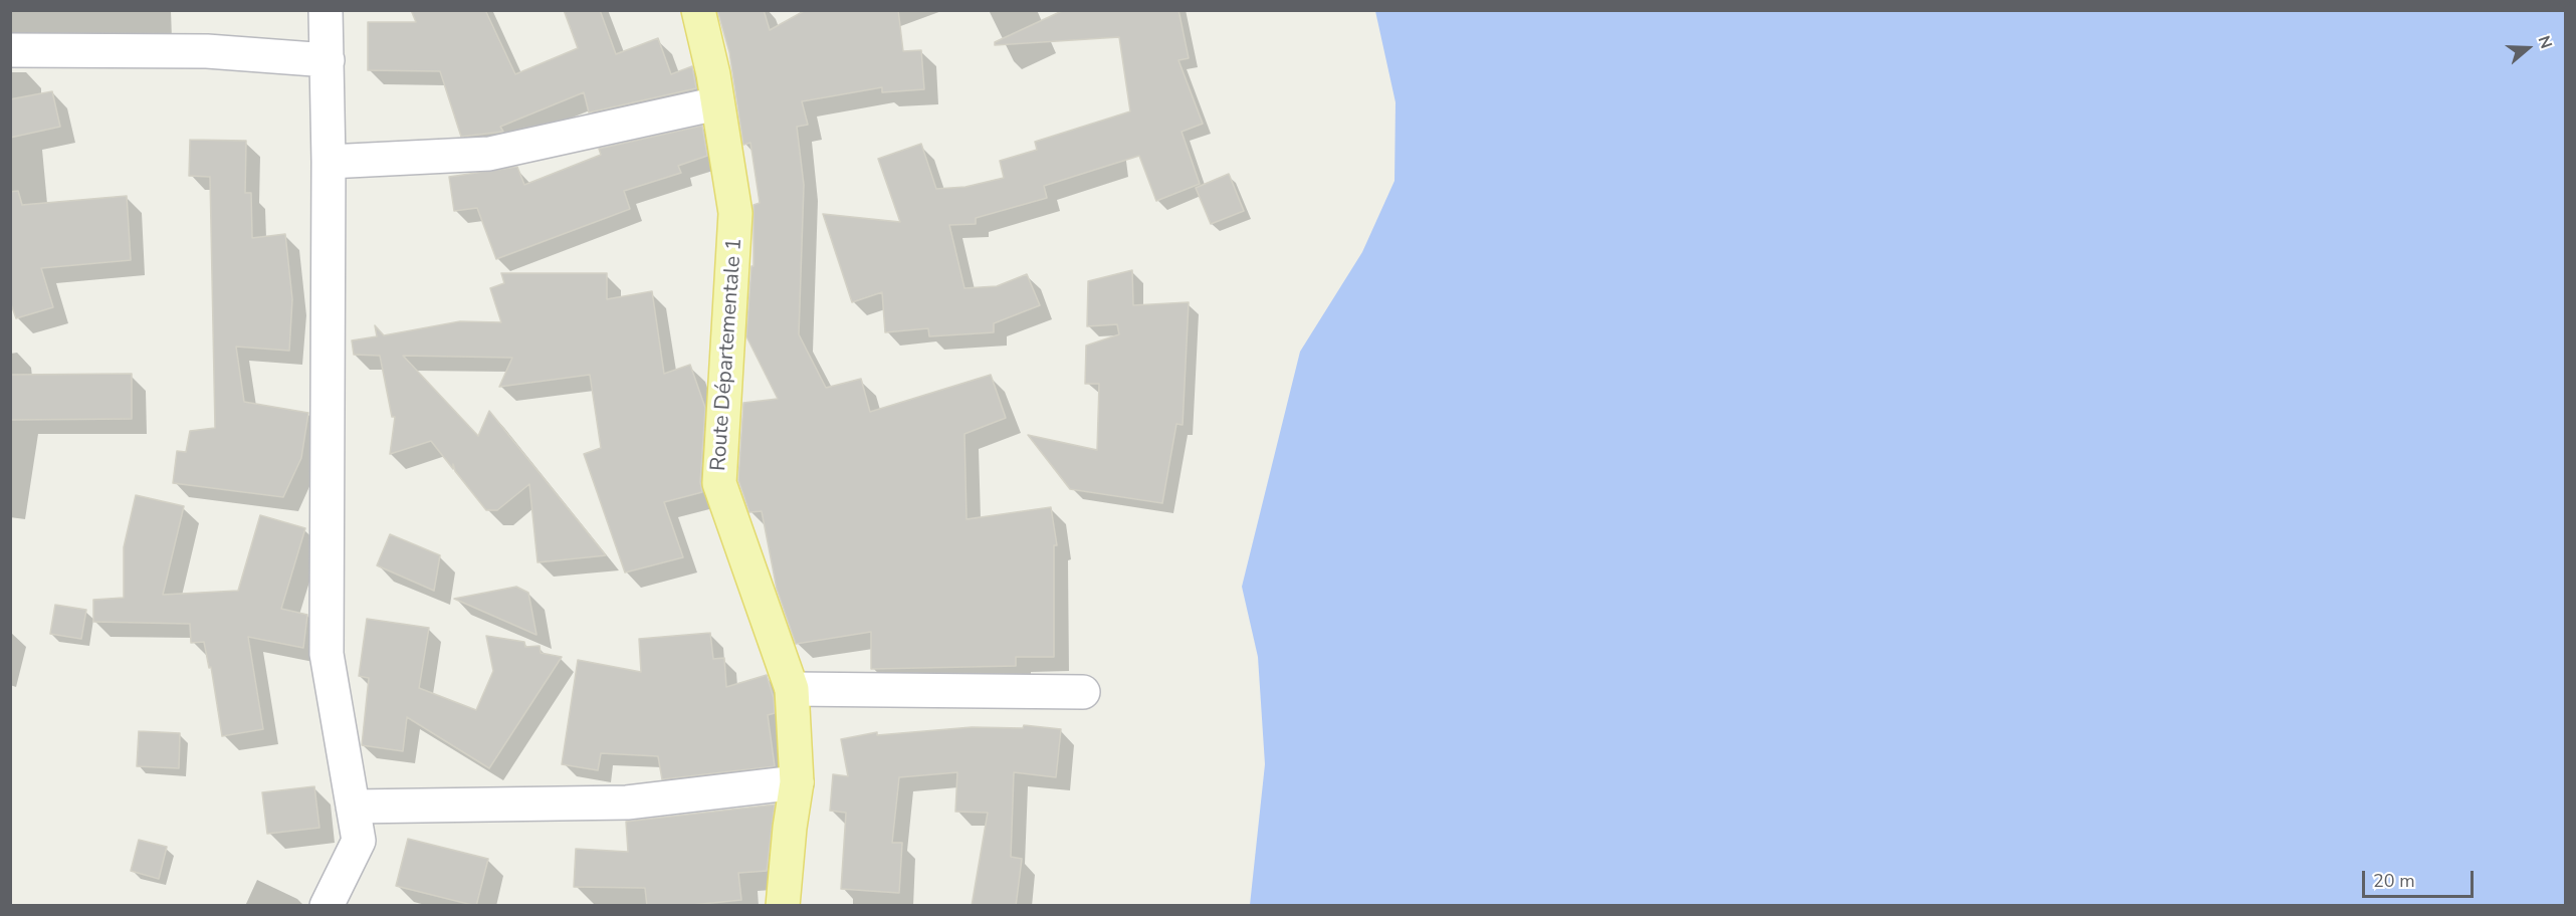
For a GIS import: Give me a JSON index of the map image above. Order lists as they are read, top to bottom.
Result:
{
  "streets": {
    "main road": ["Route Départementale 1"]
  },
  "scale_bar": "20 m",
  "north": "right"
}
